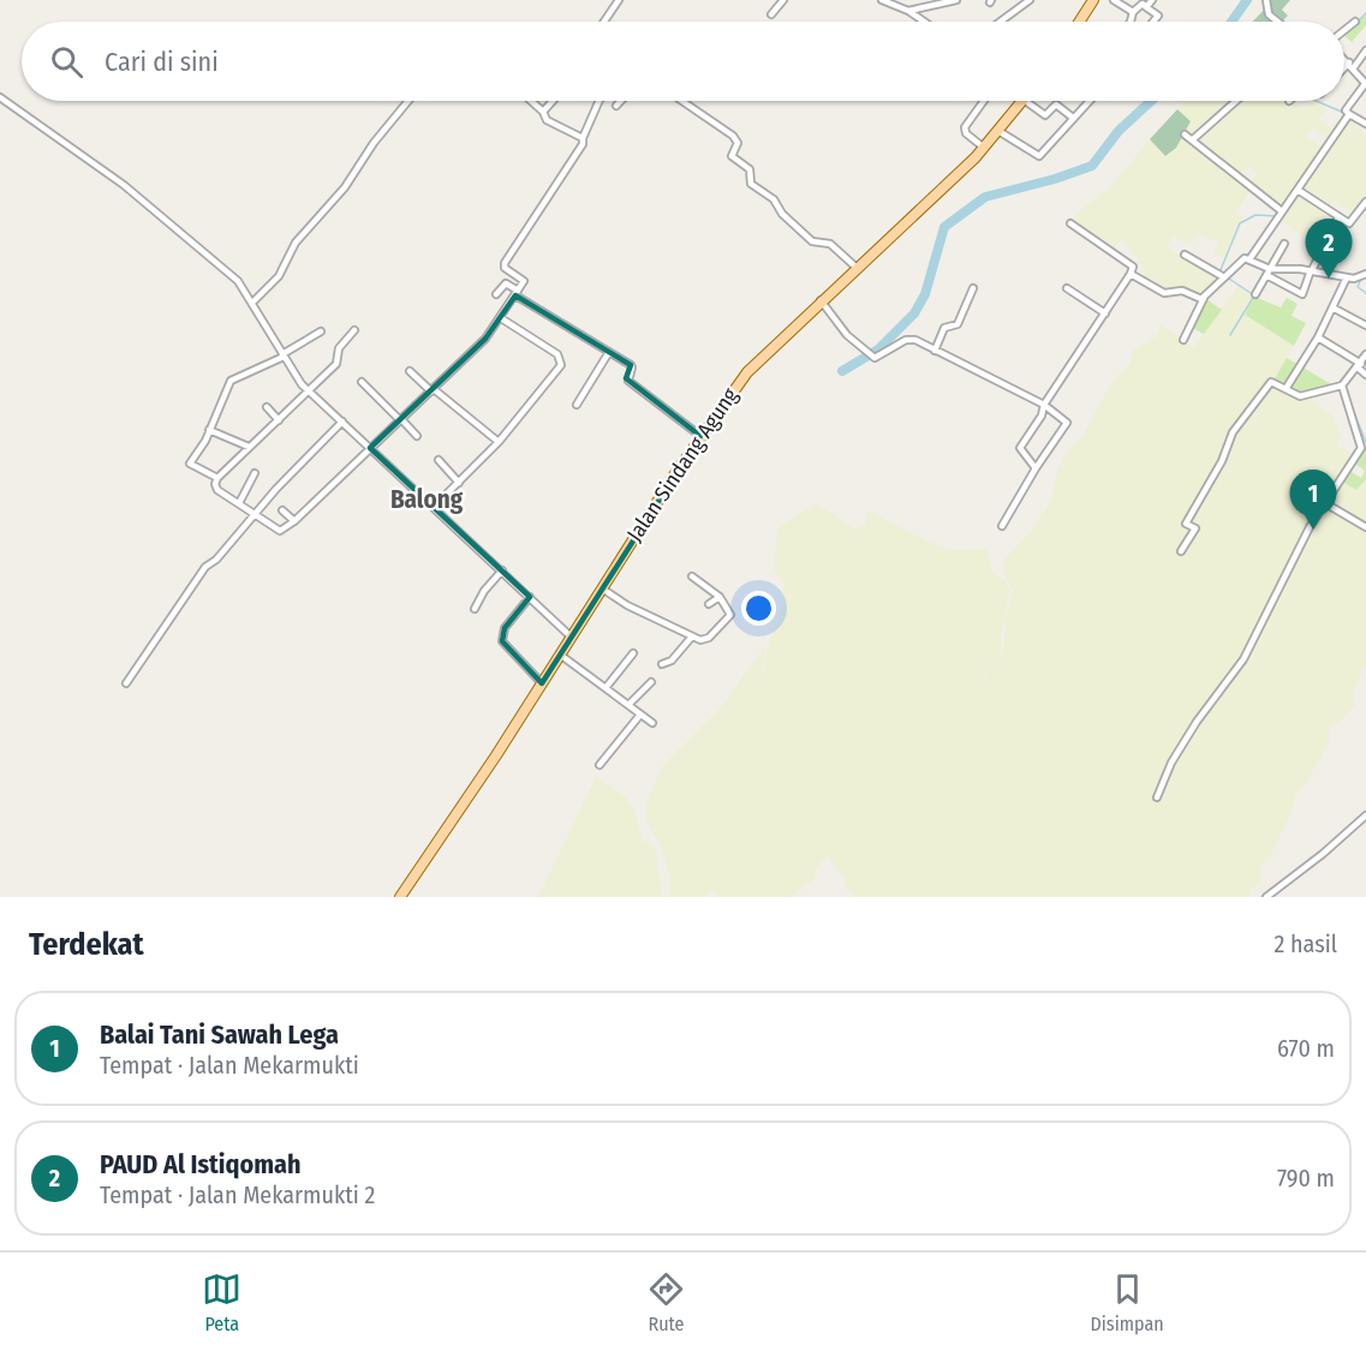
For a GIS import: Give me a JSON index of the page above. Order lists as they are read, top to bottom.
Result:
{
  "streets": {
    "main road": ["Jalan Sindang Agung"]
  },
  "districts": ["Balong"],
  "page": {
    "search": "Cari di sini",
    "pins": ["2", "1"],
    "heading": ["Terdekat", "2 hasil"],
    "list": [
      {
        "mark": "1",
        "name": "Balai Tani Sawah Lega",
        "note": "Tempat · Jalan Mekarmukti",
        "value": "670 m"
      },
      {
        "mark": "2",
        "name": "PAUD Al Istiqomah",
        "note": "Tempat · Jalan Mekarmukti 2",
        "value": "790 m"
      }
    ],
    "nav": ["Peta", "Rute", "Disimpan"]
  }
}
